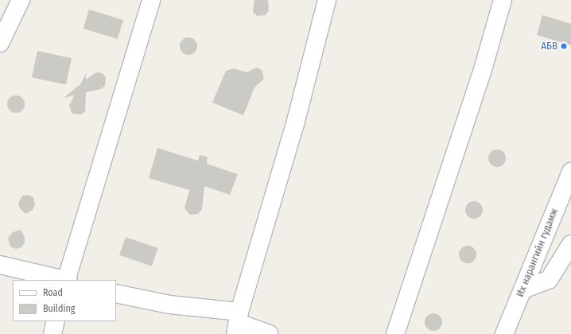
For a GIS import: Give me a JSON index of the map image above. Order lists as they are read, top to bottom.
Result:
{
  "streets": {
    "street": ["Их нарангийн гудамж"]
  },
  "places": ["АБВ"],
  "legend": ["Road", "Building"]
}
